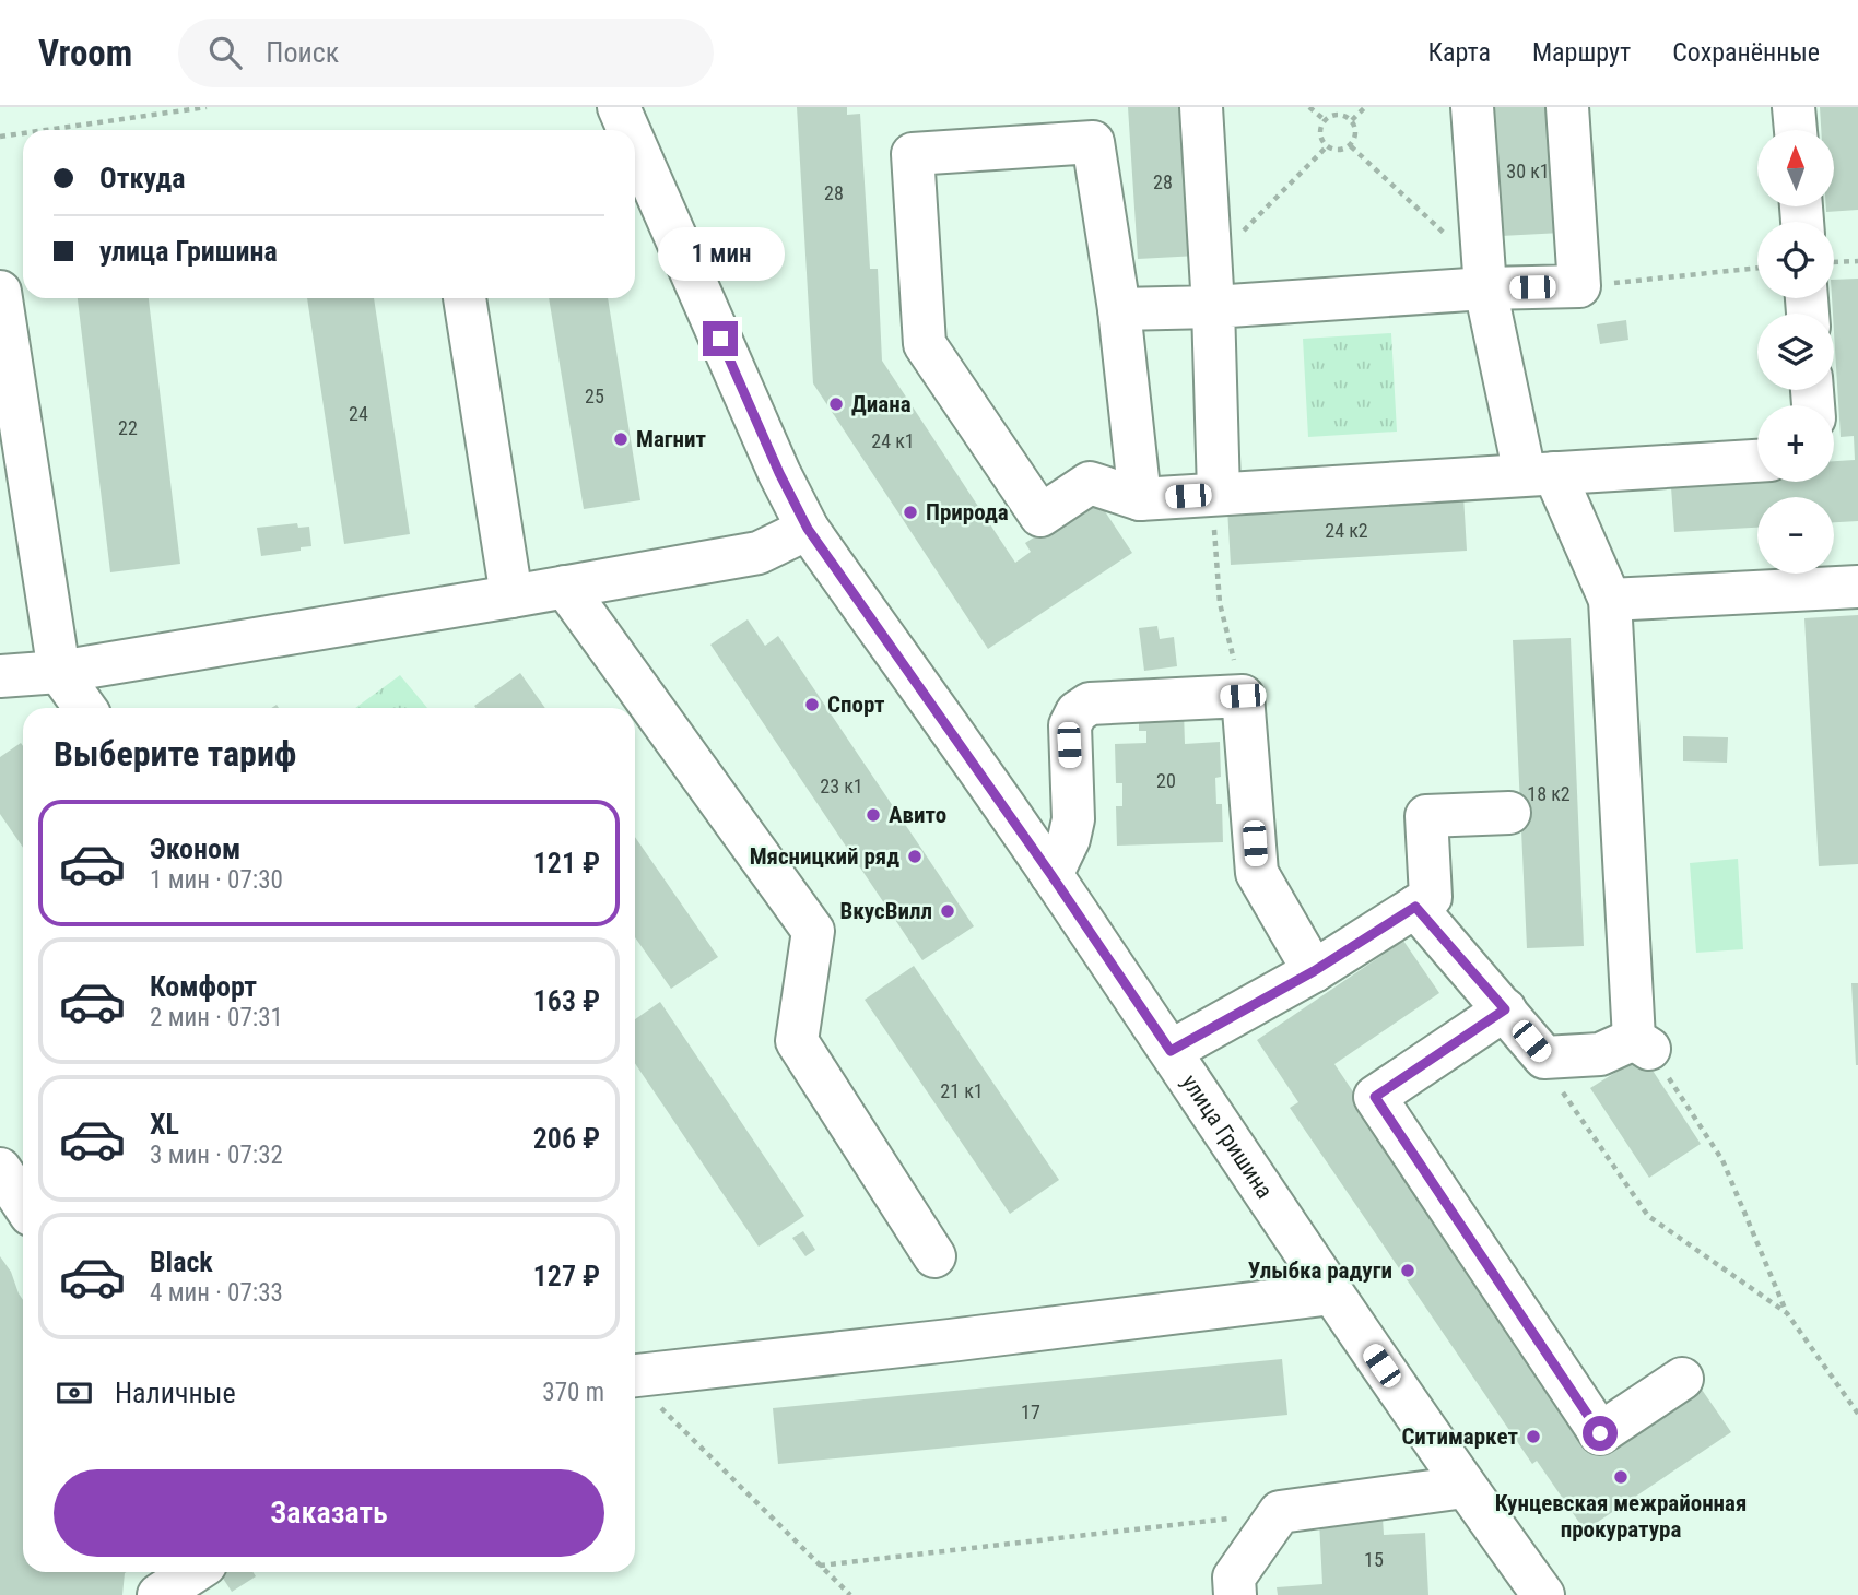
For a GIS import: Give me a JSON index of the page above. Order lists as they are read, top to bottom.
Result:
{
  "streets": {
    "street": ["улица Гришина"]
  },
  "places": [
    "Диана",
    "Магнит",
    "Природа",
    "Спорт",
    "Авито",
    "Мясницкий ряд",
    "ВкусВилл",
    "Улыбка радуги",
    "Ситимаркет",
    "Кунцевская межрайонная прокуратура"
  ],
  "house_numbers": [
    "30 к1",
    "28",
    "28",
    "25",
    "24",
    "22",
    "24 к1",
    "24 к2",
    "20",
    "23 к1",
    "18 к2",
    "21 к1",
    "17",
    "15"
  ],
  "north": "top",
  "page": {
    "header": "Vroom",
    "search": "Поиск",
    "nav": ["Карта", "Маршрут", "Сохранённые"],
    "map_buttons": ["+", "−"],
    "banner": ["Откуда", "улица Гришина"],
    "bubble": "1 мин",
    "heading": "Выберите тариф",
    "list": [
      {
        "name": "Эконом",
        "note": "1 мин · 07:30",
        "value": "121 ₽"
      },
      {
        "name": "Комфорт",
        "note": "2 мин · 07:31",
        "value": "163 ₽"
      },
      {
        "name": "XL",
        "note": "3 мин · 07:32",
        "value": "206 ₽"
      },
      {
        "name": "Black",
        "note": "4 мин · 07:33",
        "value": "127 ₽"
      }
    ],
    "pay": ["Наличные", "370 m"],
    "buttons": "Заказать"
  }
}
